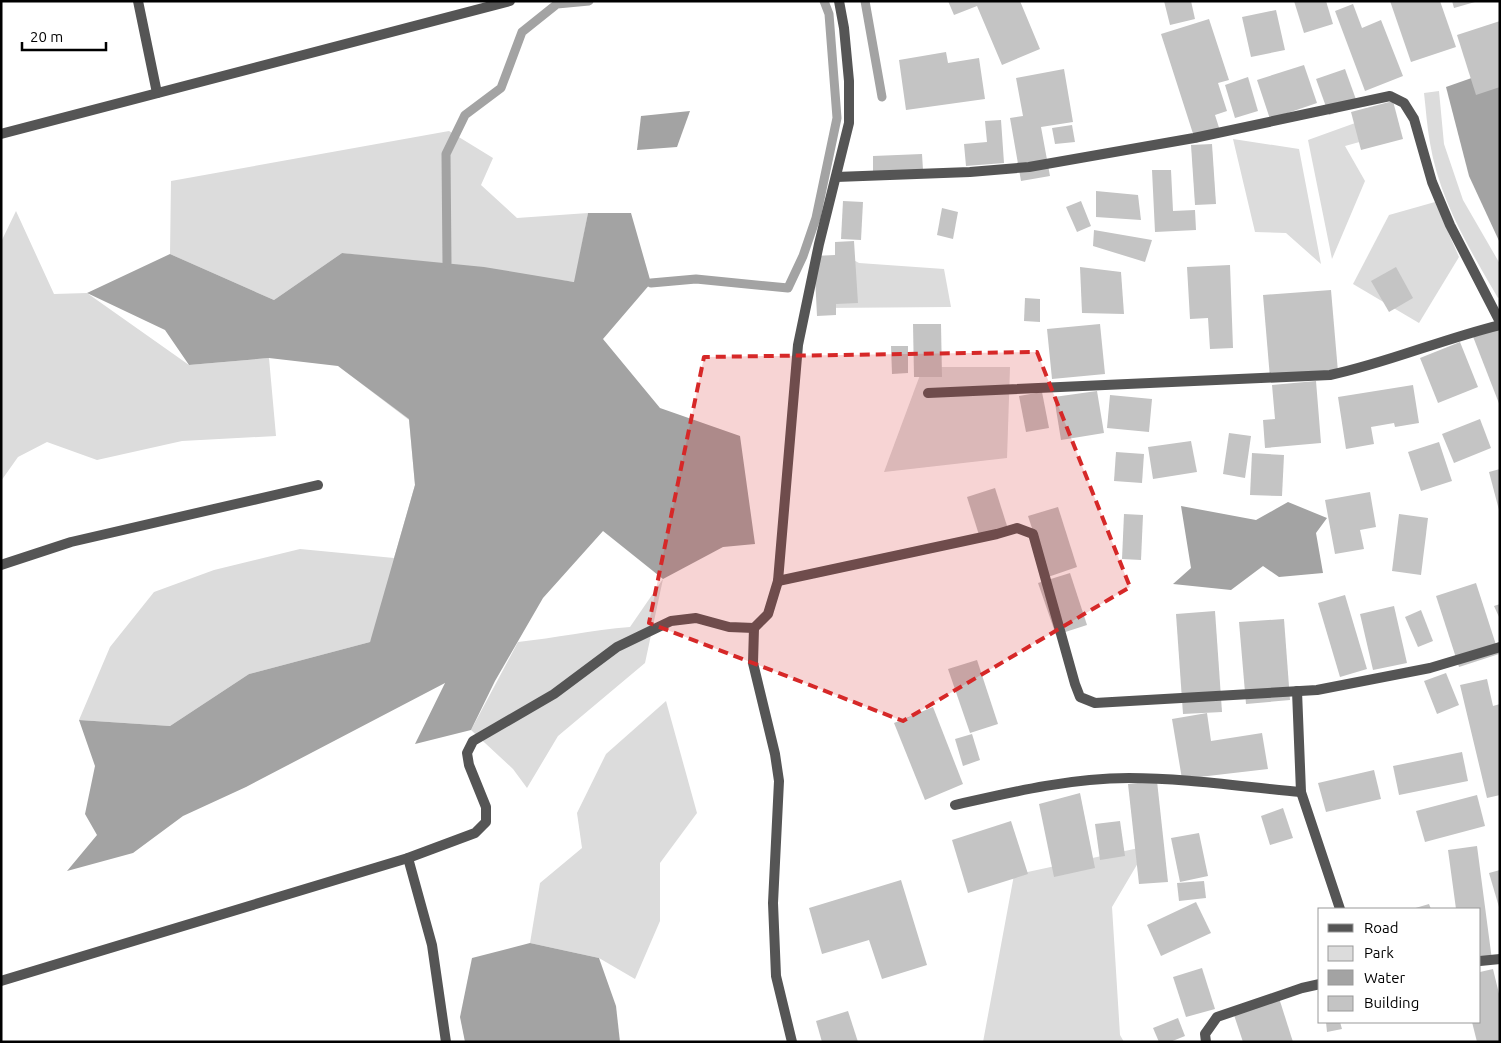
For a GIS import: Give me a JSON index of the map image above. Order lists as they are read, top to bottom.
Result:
{
  "legend": [
    "Road",
    "Park",
    "Water",
    "Building"
  ],
  "scale_bar": "20 m"
}
